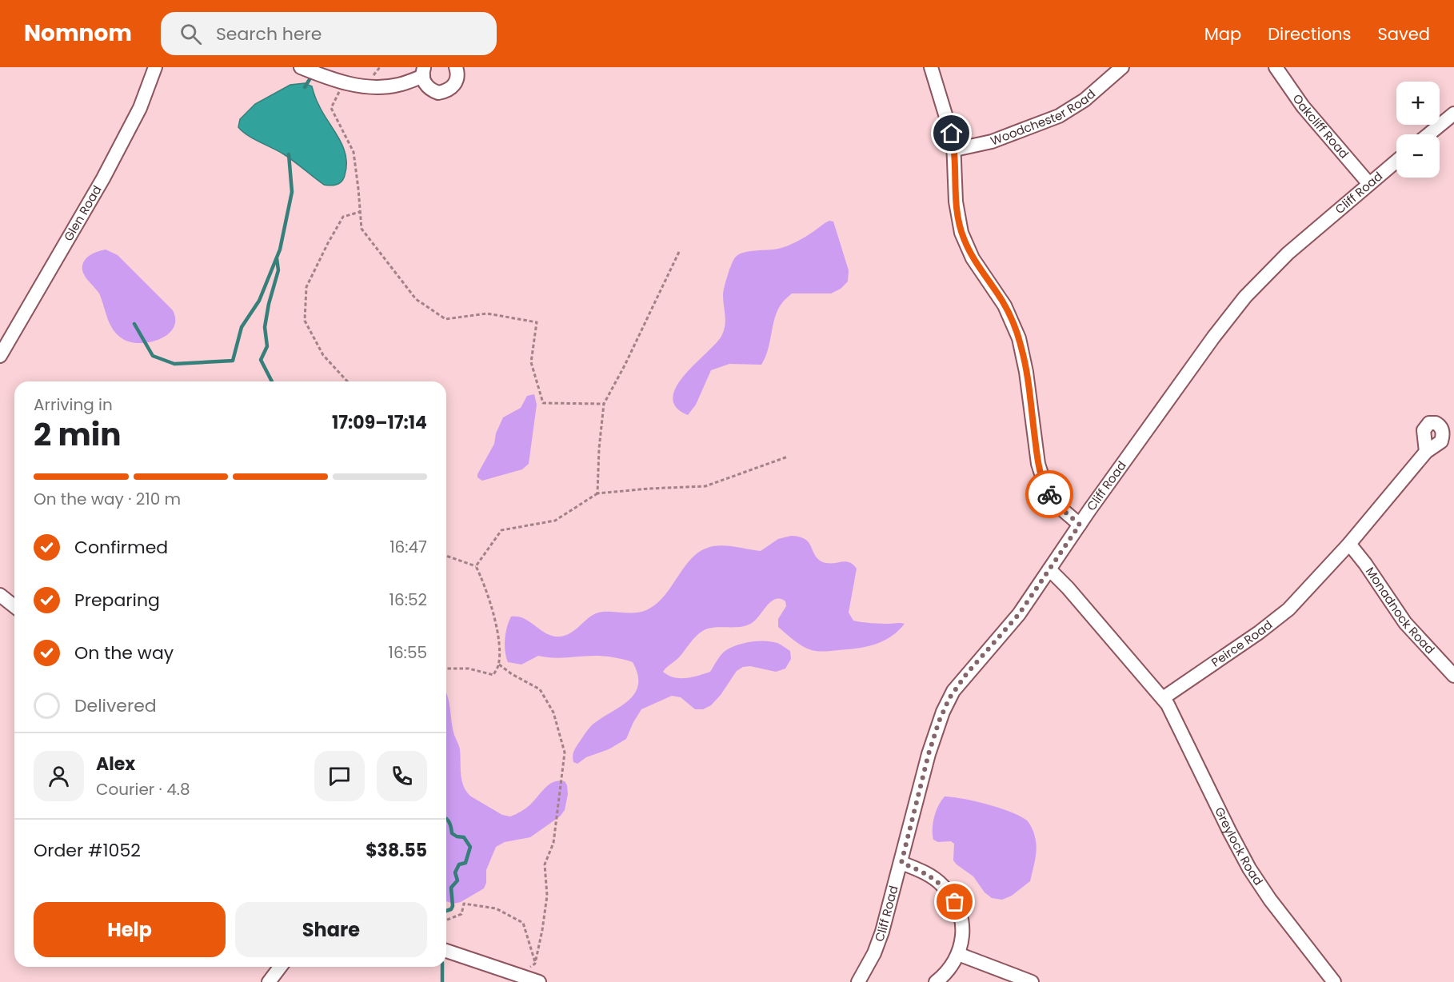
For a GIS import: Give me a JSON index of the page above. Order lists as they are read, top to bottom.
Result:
{
  "streets": {
    "street": [
      "Woodchester Road",
      "Oakcliff Road",
      "Cliff Road",
      "Glen Road",
      "Monadnock Road",
      "Peirce Road",
      "Greylock Road"
    ]
  },
  "crossings": [
    ["Oakcliff Road", "Cliff Road"],
    ["Monadnock Road", "Peirce Road"],
    ["Peirce Road", "Greylock Road"]
  ],
  "page": {
    "header": "Nomnom",
    "search": "Search here",
    "nav": ["Map", "Directions", "Saved"],
    "map_buttons": ["+", "−"],
    "heading": ["2 min", "Arriving in", "17:09–17:14"],
    "panel": [
      "Alex",
      "Courier · 4.8",
      "Order #1052",
      "$38.55"
    ],
    "bar": "On the way · 210 m",
    "list": [
      ["Confirmed", "16:47"],
      ["Preparing", "16:52"],
      ["On the way", "16:55"],
      "Delivered"
    ],
    "buttons": ["Help", "Share"]
  }
}
